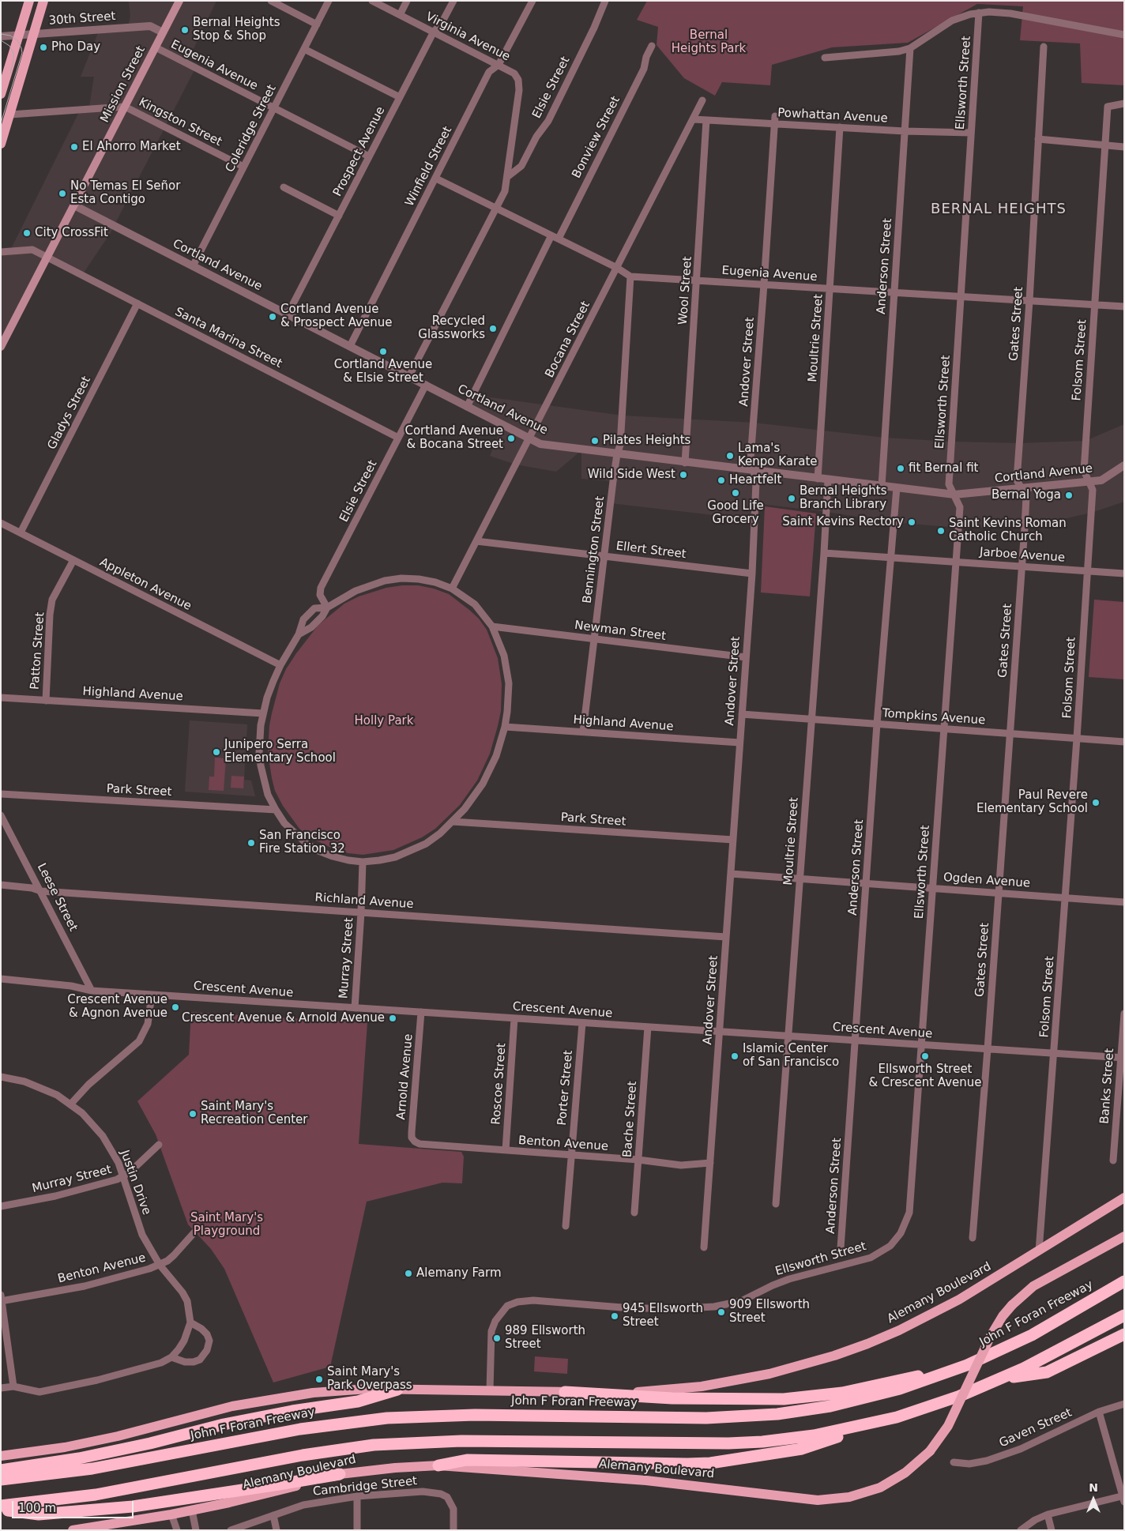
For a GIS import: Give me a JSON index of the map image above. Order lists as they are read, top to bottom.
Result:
{
  "streets": {
    "highway": ["John F Foran Freeway"],
    "main road": ["Mission Street", "Alemany Boulevard"],
    "street": [
      "30th Street",
      "Virginia Avenue",
      "Eugenia Avenue",
      "Ellsworth Street",
      "Elsie Street",
      "Powhattan Avenue",
      "Kingston Street",
      "Coleridge Street",
      "Bonview Street",
      "Prospect Avenue",
      "Winfield Street",
      "Cortland Avenue",
      "Anderson Street",
      "Wool Street",
      "Gates Street",
      "Santa Marina Street",
      "Moultrie Street",
      "Bocana Street",
      "Folsom Street",
      "Andover Street",
      "Gladys Street",
      "Bennington Street",
      "Ellert Street",
      "Jarboe Avenue",
      "Appleton Avenue",
      "Newman Street",
      "Patton Street",
      "Highland Avenue",
      "Tompkins Avenue",
      "Park Street",
      "Ogden Avenue",
      "Leese Street",
      "Richland Avenue",
      "Murray Street",
      "Crescent Avenue",
      "Arnold Avenue",
      "Roscoe Street",
      "Banks Street",
      "Porter Street",
      "Bache Street",
      "Benton Avenue",
      "Justin Drive",
      "Gaven Street",
      "Cambridge Street"
    ]
  },
  "crossings": [
    ["30th Street", "Mission Street"],
    ["Virginia Avenue", "Eugenia Avenue"],
    ["Virginia Avenue", "Elsie Street"],
    ["Virginia Avenue", "Prospect Avenue"],
    ["Virginia Avenue", "Winfield Street"],
    ["Eugenia Avenue", "Ellsworth Street"],
    ["Eugenia Avenue", "Mission Street"],
    ["Eugenia Avenue", "Coleridge Street"],
    ["Eugenia Avenue", "Bonview Street"],
    ["Eugenia Avenue", "Prospect Avenue"],
    ["Eugenia Avenue", "Winfield Street"],
    ["Eugenia Avenue", "Anderson Street"],
    ["Eugenia Avenue", "Wool Street"],
    ["Eugenia Avenue", "Gates Street"],
    ["Eugenia Avenue", "Moultrie Street"],
    ["Eugenia Avenue", "Bocana Street"],
    ["Eugenia Avenue", "Folsom Street"],
    ["Eugenia Avenue", "Andover Street"],
    ["Eugenia Avenue", "Bennington Street"],
    ["Ellsworth Street", "Powhattan Avenue"],
    ["Ellsworth Street", "Cortland Avenue"],
    ["Ellsworth Street", "Jarboe Avenue"],
    ["Ellsworth Street", "Tompkins Avenue"],
    ["Ellsworth Street", "Ogden Avenue"],
    ["Ellsworth Street", "Crescent Avenue"],
    ["Ellsworth Street", "Alemany Boulevard"],
    ["Mission Street", "Kingston Street"],
    ["Mission Street", "Cortland Avenue"],
    ["Mission Street", "Santa Marina Street"],
    ["Elsie Street", "Cortland Avenue"],
    ["Elsie Street", "Santa Marina Street"],
    ["Powhattan Avenue", "Anderson Street"],
    ["Powhattan Avenue", "Wool Street"],
    ["Powhattan Avenue", "Moultrie Street"],
    ["Powhattan Avenue", "Bocana Street"],
    ["Powhattan Avenue", "Andover Street"],
    ["Kingston Street", "Coleridge Street"],
    ["Coleridge Street", "Cortland Avenue"],
    ["Bonview Street", "Cortland Avenue"],
    ["Prospect Avenue", "Cortland Avenue"],
    ["Winfield Street", "Cortland Avenue"],
    ["Cortland Avenue", "Anderson Street"],
    ["Cortland Avenue", "Wool Street"],
    ["Cortland Avenue", "Gates Street"],
    ["Cortland Avenue", "Moultrie Street"],
    ["Cortland Avenue", "Bocana Street"],
    ["Cortland Avenue", "Folsom Street"],
    ["Cortland Avenue", "Andover Street"],
    ["Cortland Avenue", "Bennington Street"],
    ["Anderson Street", "Jarboe Avenue"],
    ["Anderson Street", "Tompkins Avenue"],
    ["Anderson Street", "Ogden Avenue"],
    ["Anderson Street", "Crescent Avenue"],
    ["Gates Street", "Jarboe Avenue"],
    ["Gates Street", "Tompkins Avenue"],
    ["Gates Street", "Ogden Avenue"],
    ["Gates Street", "Crescent Avenue"],
    ["Santa Marina Street", "Gladys Street"],
    ["Moultrie Street", "Jarboe Avenue"],
    ["Moultrie Street", "Tompkins Avenue"],
    ["Moultrie Street", "Ogden Avenue"],
    ["Moultrie Street", "Crescent Avenue"],
    ["Bocana Street", "Ellert Street"],
    ["Folsom Street", "Jarboe Avenue"],
    ["Folsom Street", "Tompkins Avenue"],
    ["Folsom Street", "Ogden Avenue"],
    ["Folsom Street", "Crescent Avenue"],
    ["Folsom Street", "Alemany Boulevard"],
    ["Andover Street", "Ellert Street"],
    ["Andover Street", "Newman Street"],
    ["Andover Street", "Highland Avenue"],
    ["Andover Street", "Tompkins Avenue"],
    ["Andover Street", "Park Street"],
    ["Andover Street", "Ogden Avenue"],
    ["Andover Street", "Richland Avenue"],
    ["Andover Street", "Crescent Avenue"],
    ["Andover Street", "Benton Avenue"],
    ["Gladys Street", "Appleton Avenue"],
    ["Bennington Street", "Ellert Street"],
    ["Bennington Street", "Newman Street"],
    ["Bennington Street", "Highland Avenue"],
    ["Appleton Avenue", "Patton Street"],
    ["Patton Street", "Highland Avenue"],
    ["Leese Street", "Richland Avenue"],
    ["Leese Street", "Crescent Avenue"],
    ["Richland Avenue", "Murray Street"],
    ["Murray Street", "Crescent Avenue"],
    ["Murray Street", "Justin Drive"],
    ["Crescent Avenue", "Arnold Avenue"],
    ["Crescent Avenue", "Roscoe Street"],
    ["Crescent Avenue", "Banks Street"],
    ["Crescent Avenue", "Porter Street"],
    ["Crescent Avenue", "Bache Street"],
    ["Arnold Avenue", "Benton Avenue"],
    ["Roscoe Street", "Benton Avenue"],
    ["Porter Street", "Benton Avenue"],
    ["Bache Street", "Benton Avenue"],
    ["Benton Avenue", "Justin Drive"]
  ],
  "districts": ["BERNAL HEIGHTS"],
  "parks": ["Bernal Heights Park", "Holly Park", "Saint Mary's Playground"],
  "places": [
    "Bernal Heights Stop & Shop",
    "Pho Day",
    "El Ahorro Market",
    "No Temas El Señor Esta Contigo",
    "City CrossFit",
    "Cortland Avenue & Prospect Avenue",
    "Recycled Glassworks",
    "Cortland Avenue & Elsie Street",
    "Cortland Avenue & Bocana Street",
    "Pilates Heights",
    "Lama's Kenpo Karate",
    "fit Bernal fit",
    "Wild Side West",
    "Heartfelt",
    "Good Life Grocery",
    "Bernal Yoga",
    "Bernal Heights Branch Library",
    "Saint Kevins Rectory",
    "Saint Kevins Roman Catholic Church",
    "Junipero Serra Elementary School",
    "Paul Revere Elementary School",
    "San Francisco Fire Station 32",
    "Crescent Avenue & Agnon Avenue",
    "Crescent Avenue & Arnold Avenue",
    "Islamic Center of San Francisco",
    "Ellsworth Street & Crescent Avenue",
    "Saint Mary's Recreation Center",
    "Alemany Farm",
    "909 Ellsworth Street",
    "945 Ellsworth Street",
    "989 Ellsworth Street",
    "Saint Mary's Park Overpass"
  ],
  "scale_bar": "100 m",
  "north": "top"
}
